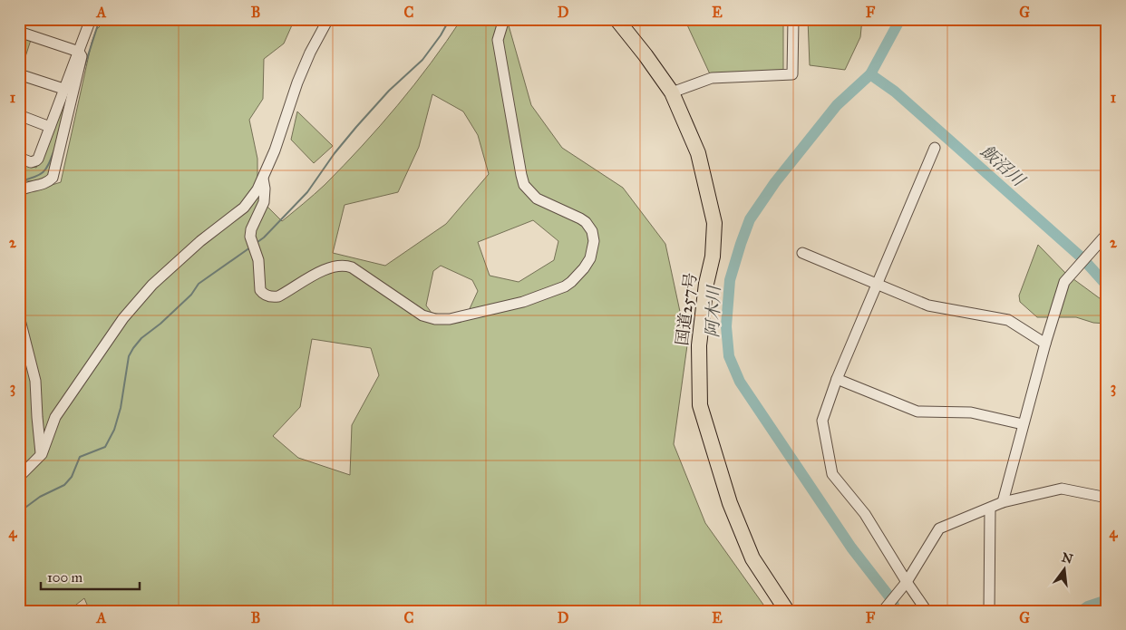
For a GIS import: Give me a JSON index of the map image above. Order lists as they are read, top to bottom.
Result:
{
  "streets": {
    "highway": ["国道257号"]
  },
  "water": ["飯沼川", "阿木川"],
  "scale_bar": "100 m",
  "north": "top",
  "grid": {
    "columns": [
      "A",
      "B",
      "C",
      "D",
      "E",
      "F",
      "G"
    ],
    "rows": [
      "1",
      "2",
      "3",
      "4"
    ]
  }
}
